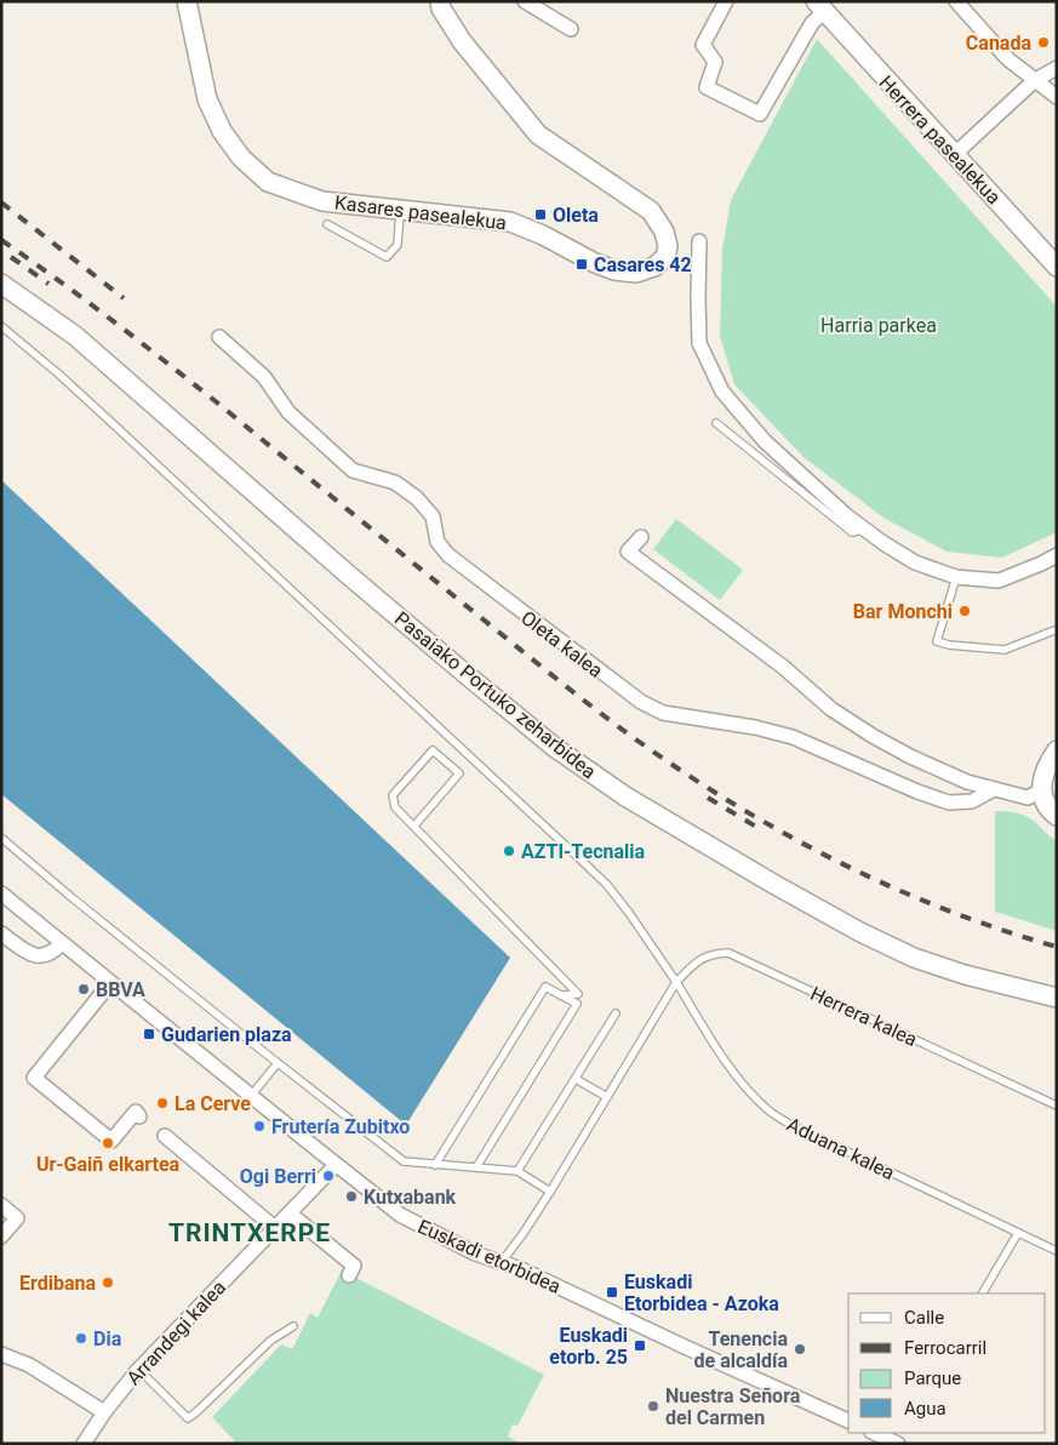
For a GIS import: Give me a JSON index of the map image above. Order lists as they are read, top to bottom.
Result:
{
  "streets": {
    "street": [
      "Herrera pasealekua",
      "Kasares pasealekua",
      "Oleta kalea",
      "Pasaiako Portuko zeharbidea",
      "Euskadi etorbidea",
      "Arrandegi kalea"
    ],
    "lane": ["Herrera kalea", "Aduana kalea"]
  },
  "crossings": [
    ["Herrera kalea", "Aduana kalea"],
    ["Herrera kalea", "Euskadi etorbidea"],
    ["Euskadi etorbidea", "Arrandegi kalea"]
  ],
  "districts": ["TRINTXERPE"],
  "parks": ["Harria parkea"],
  "places": {
    "other": [
      "Canada",
      "Bar Monchi",
      "AZTI-Tecnalia",
      "BBVA",
      "La Cerve",
      "Frutería Zubitxo",
      "Ur-Gaiñ elkartea",
      "Ogi Berri",
      "Kutxabank",
      "Erdibana",
      "Dia",
      "Tenencia de alcaldía",
      "Nuestra Señora del Carmen"
    ],
    "transit": [
      "Oleta",
      "Casares 42",
      "Gudarien plaza",
      "Euskadi Etorbidea - Azoka",
      "Euskadi etorb. 25"
    ]
  },
  "legend": [
    "Calle",
    "Ferrocarril",
    "Parque",
    "Agua"
  ]
}
